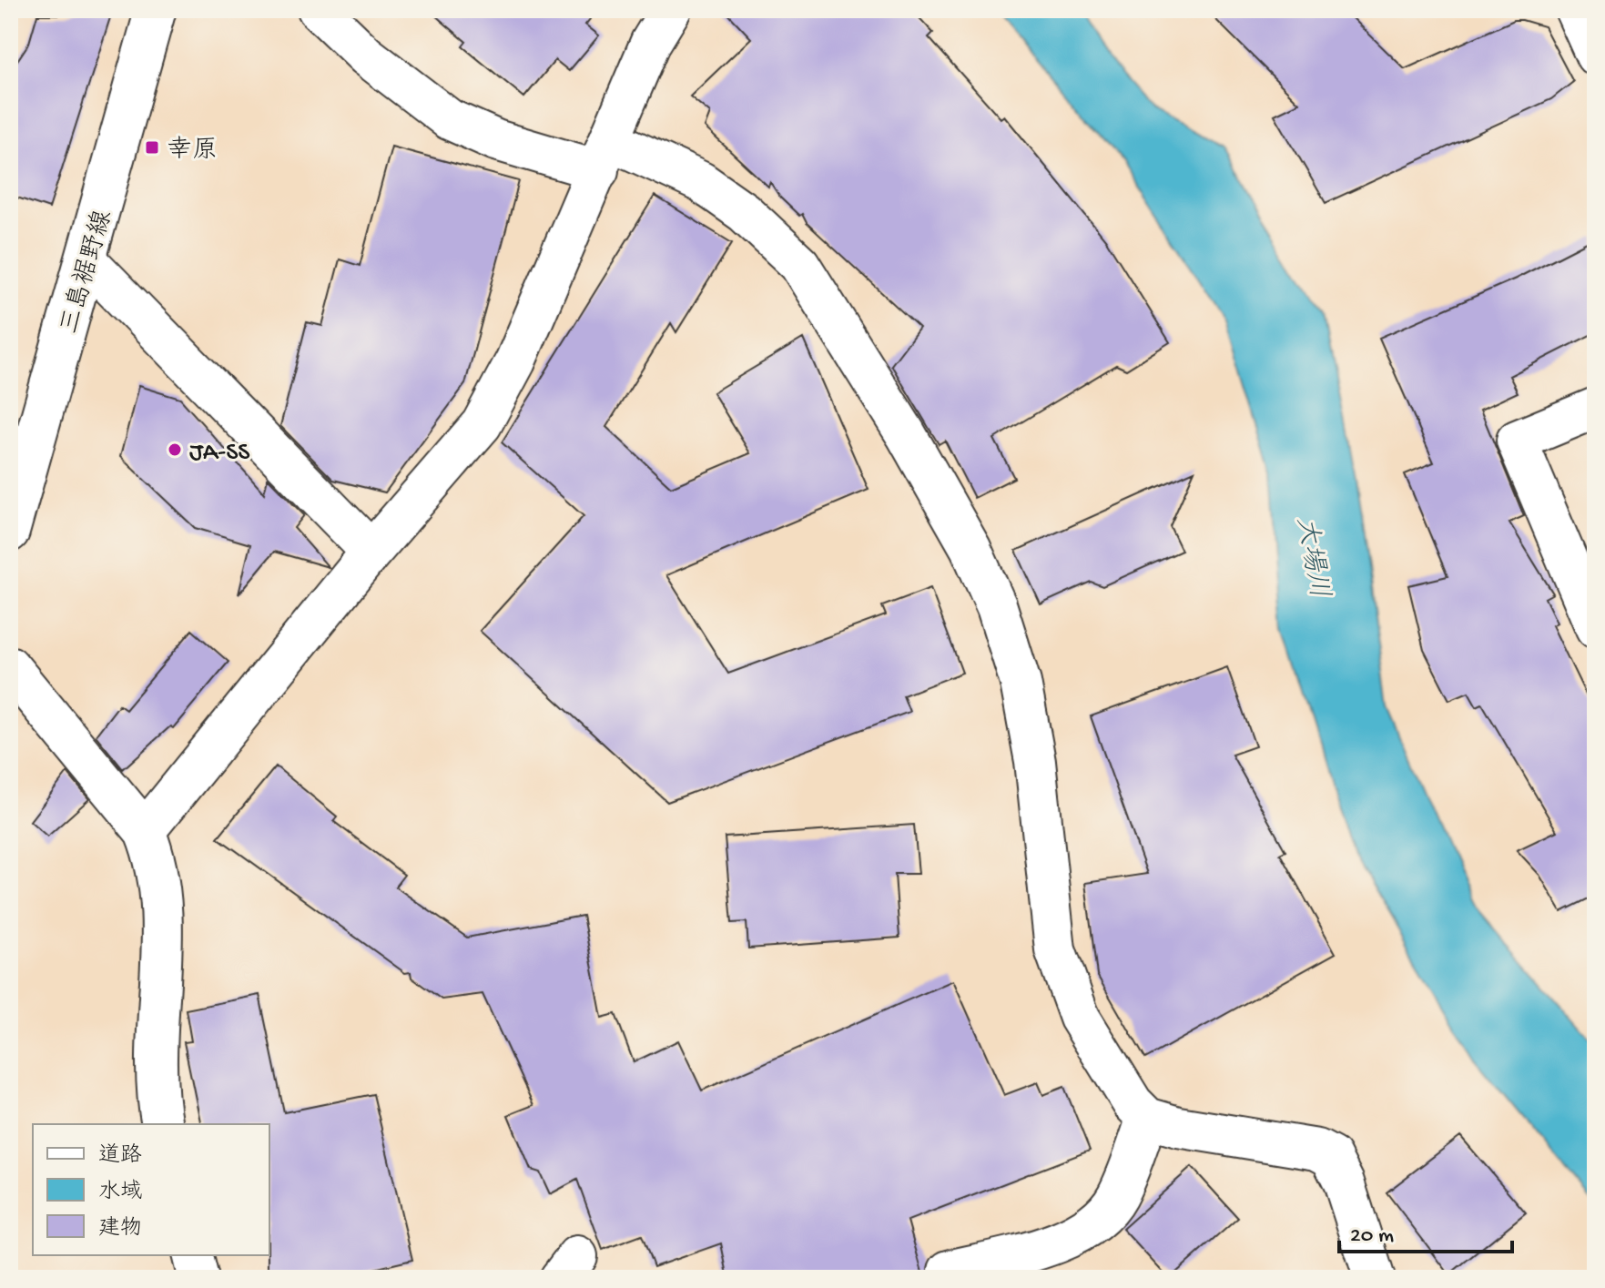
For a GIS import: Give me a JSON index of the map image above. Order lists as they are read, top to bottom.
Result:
{
  "streets": {
    "street": ["三島裾野線"]
  },
  "water": ["大場川"],
  "places": {
    "transit": ["幸原"],
    "other": ["JA-SS"]
  },
  "legend": ["道路", "水域", "建物"],
  "scale_bar": "20 m"
}
